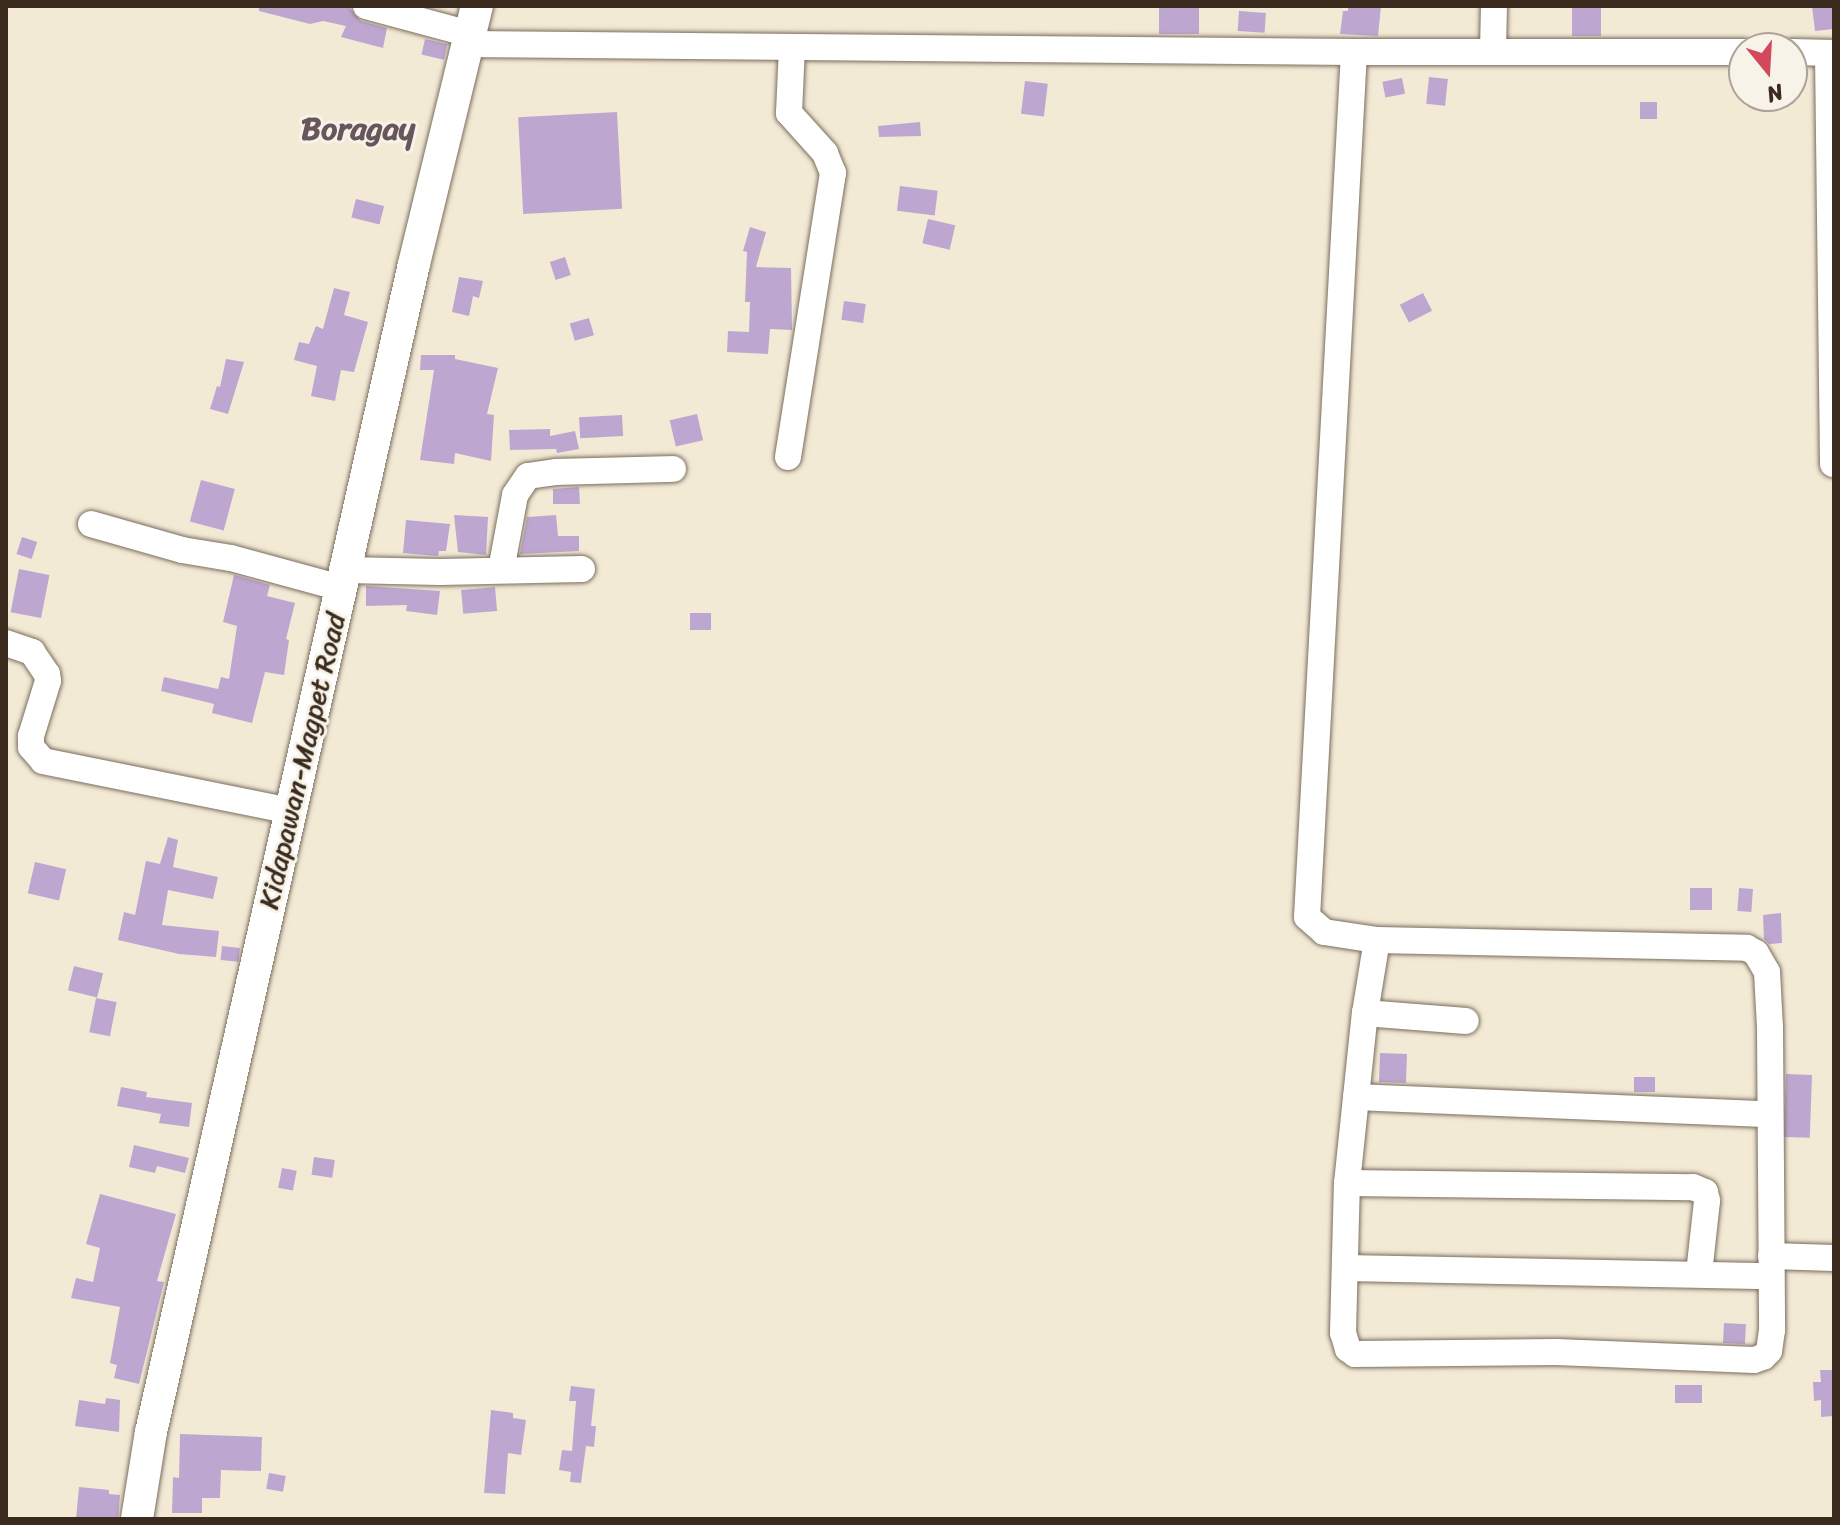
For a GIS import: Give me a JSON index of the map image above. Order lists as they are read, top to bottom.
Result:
{
  "streets": {
    "main road": ["Kidapawan-Magpet Road"]
  },
  "districts": ["Boragay"],
  "north": "bottom"
}
